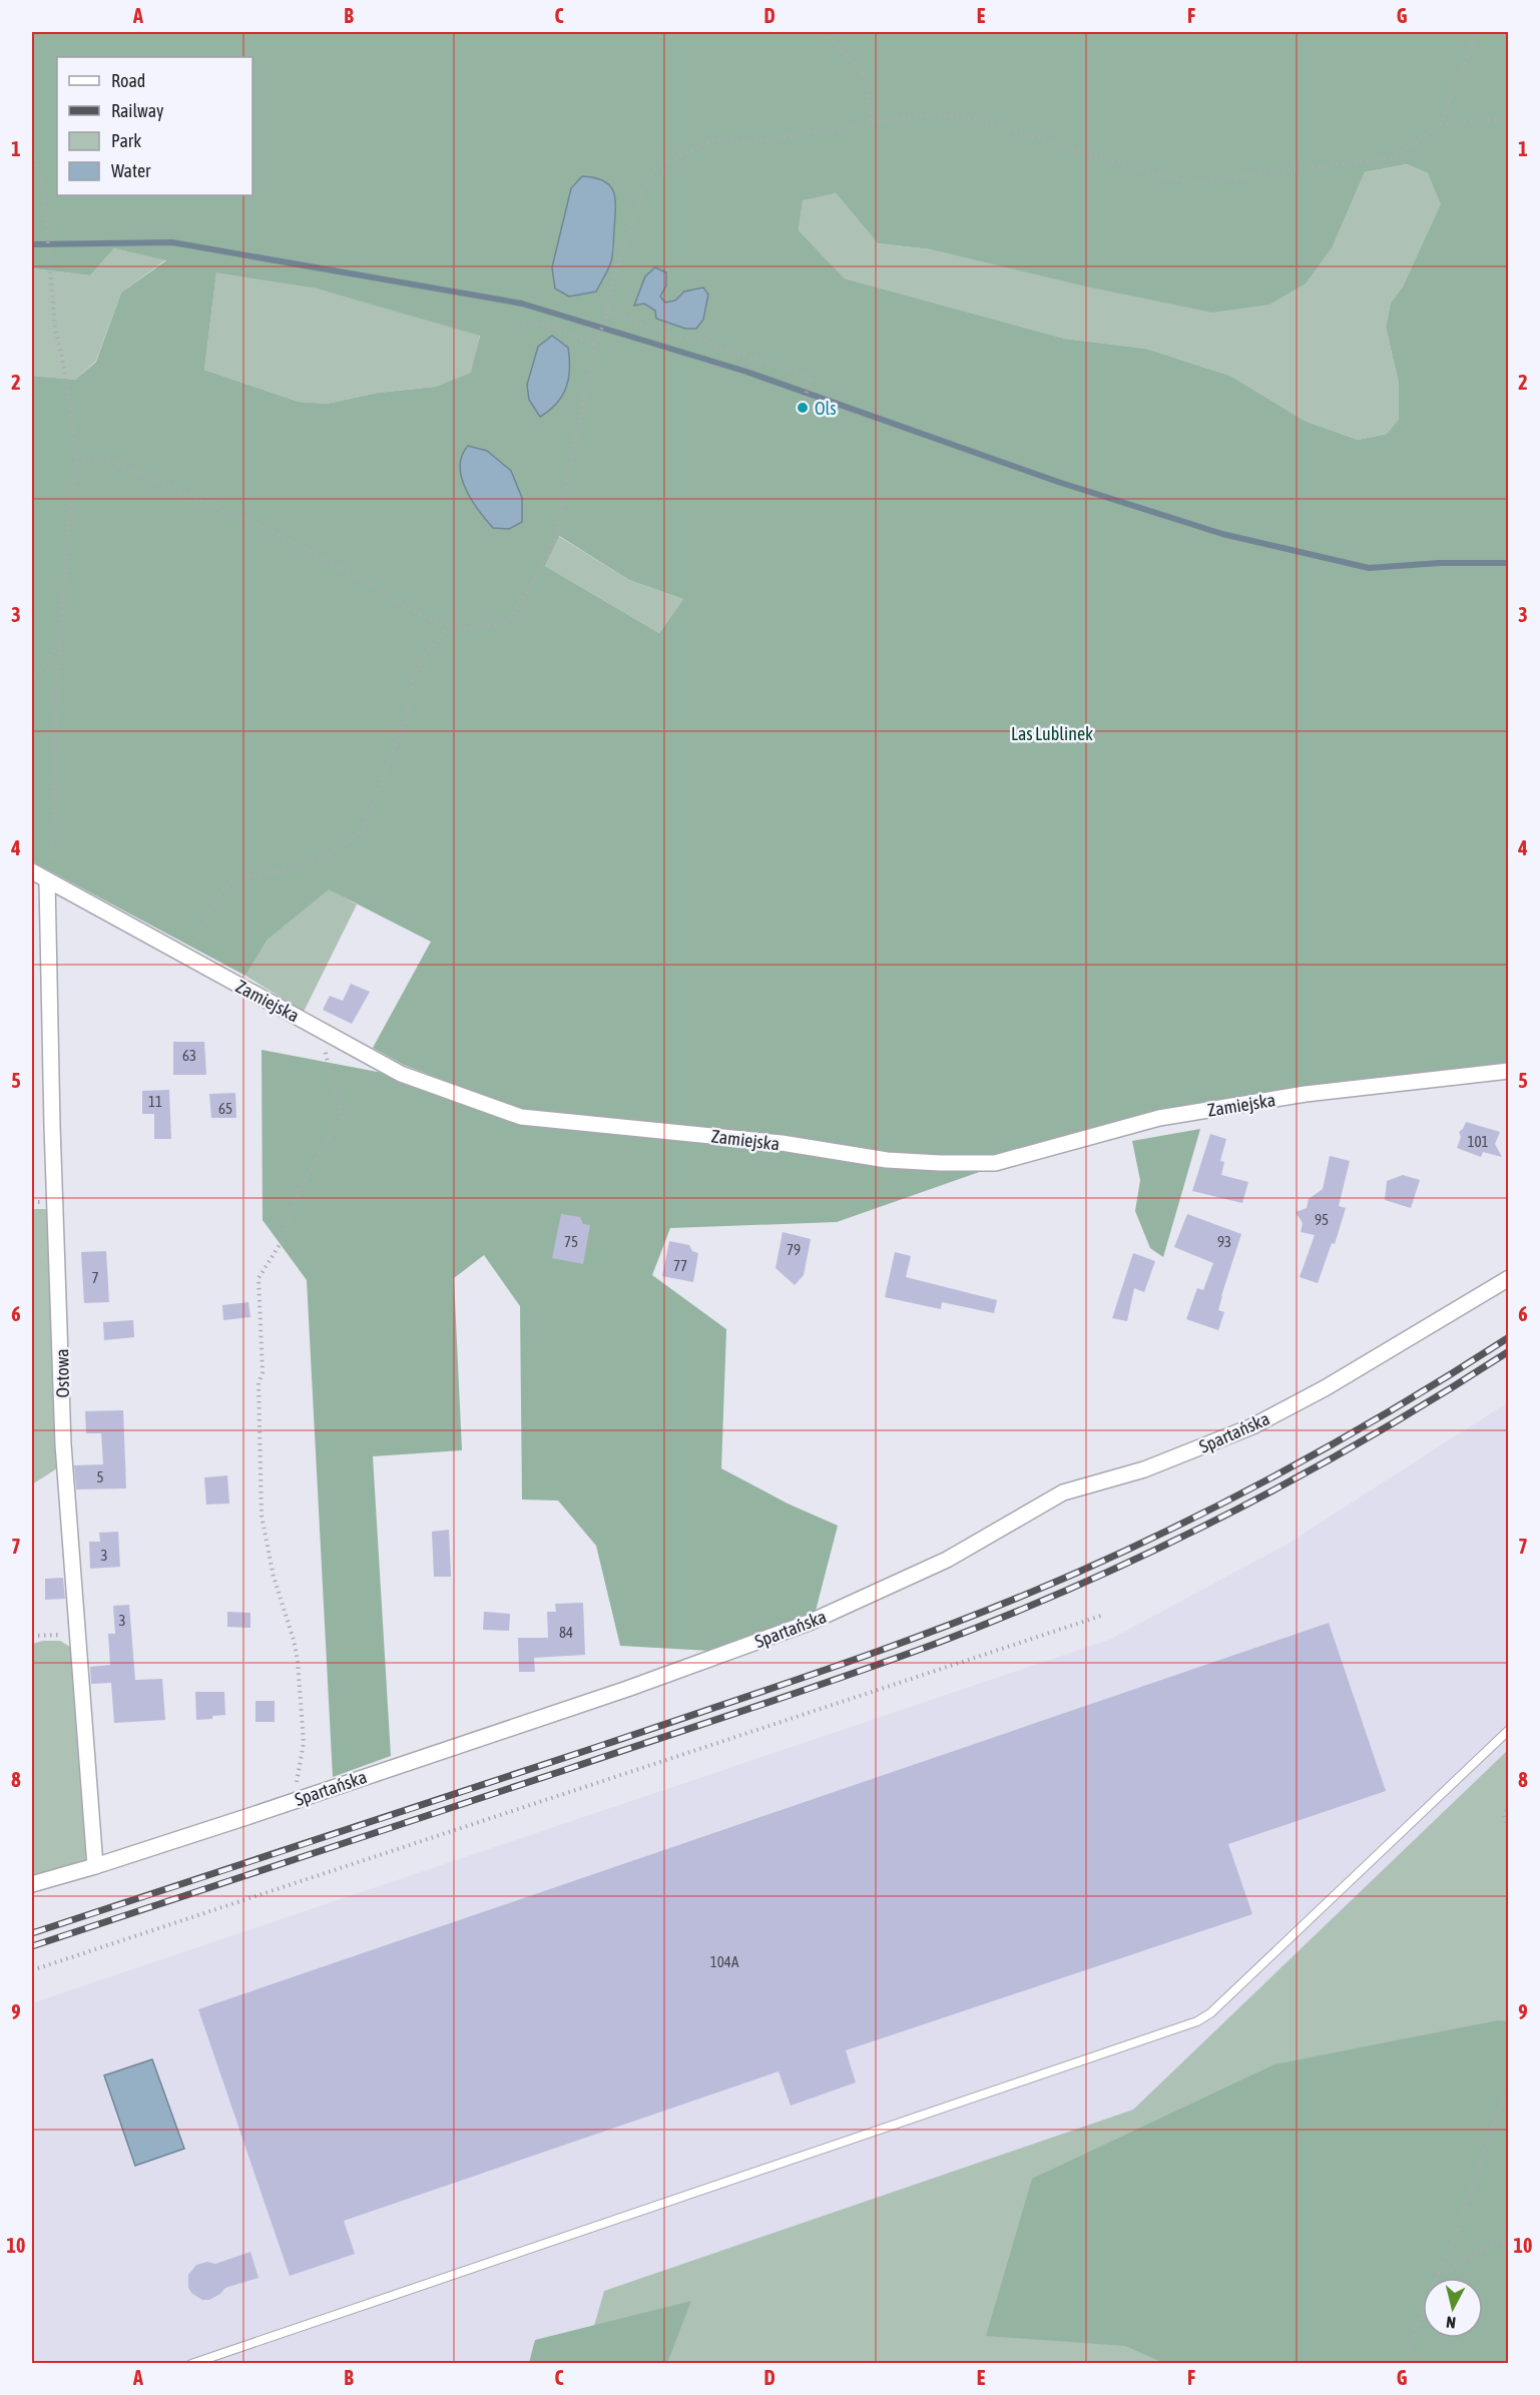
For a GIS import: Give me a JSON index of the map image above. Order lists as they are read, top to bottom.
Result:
{
  "streets": {
    "street": ["Zamiejska", "Ostowa", "Spartańska"]
  },
  "crossings": [
    ["Zamiejska", "Ostowa"],
    ["Ostowa", "Spartańska"]
  ],
  "parks": ["Las Lublinek"],
  "places": ["Ols"],
  "house_numbers": [
    "63",
    "11",
    "65",
    "101",
    "95",
    "75",
    "93",
    "79",
    "77",
    "7",
    "5",
    "3",
    "3",
    "84",
    "104A"
  ],
  "legend": [
    "Road",
    "Railway",
    "Park",
    "Water"
  ],
  "north": "bottom",
  "grid": {
    "columns": [
      "A",
      "B",
      "C",
      "D",
      "E",
      "F",
      "G"
    ],
    "rows": [
      "1",
      "2",
      "3",
      "4",
      "5",
      "6",
      "7",
      "8",
      "9",
      "10"
    ]
  }
}
